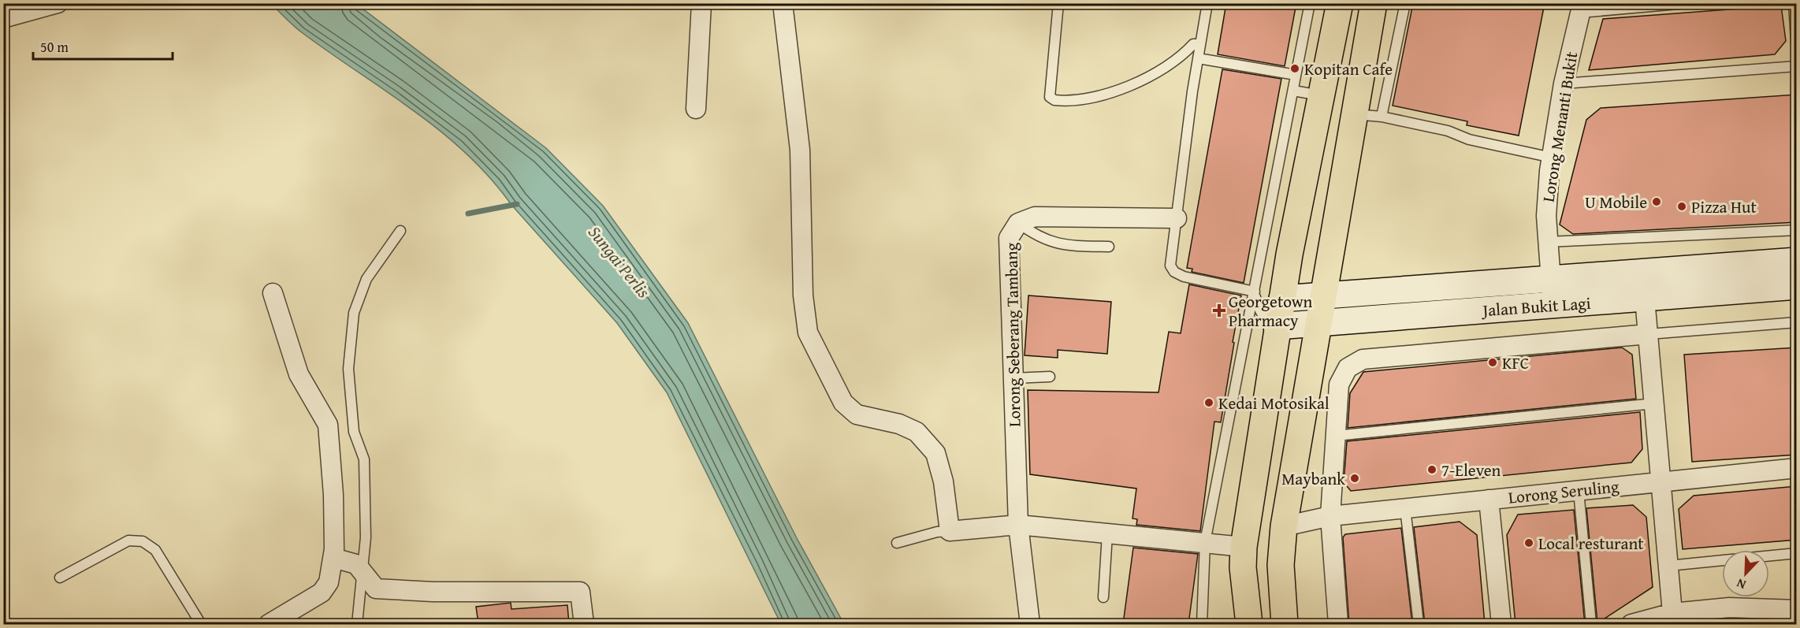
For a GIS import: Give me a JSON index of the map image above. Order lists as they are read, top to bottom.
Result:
{
  "streets": {
    "street": [
      "Lorong Menanti Bukit",
      "Jalan Bukit Lagi",
      "Lorong Seberang Tambang",
      "Lorong Seruling"
    ]
  },
  "crossings": [
    ["Lorong Menanti Bukit", "Jalan Bukit Lagi"]
  ],
  "water": ["Sungai Perlis"],
  "places": {
    "other": [
      "Kopitan Cafe",
      "U Mobile",
      "Pizza Hut",
      "KFC",
      "Kedai Motosikal",
      "7-Eleven",
      "Maybank",
      "Local resturant"
    ],
    "health": ["Georgetown Pharmacy"]
  },
  "scale_bar": "50 m",
  "north": "bottom left"
}
